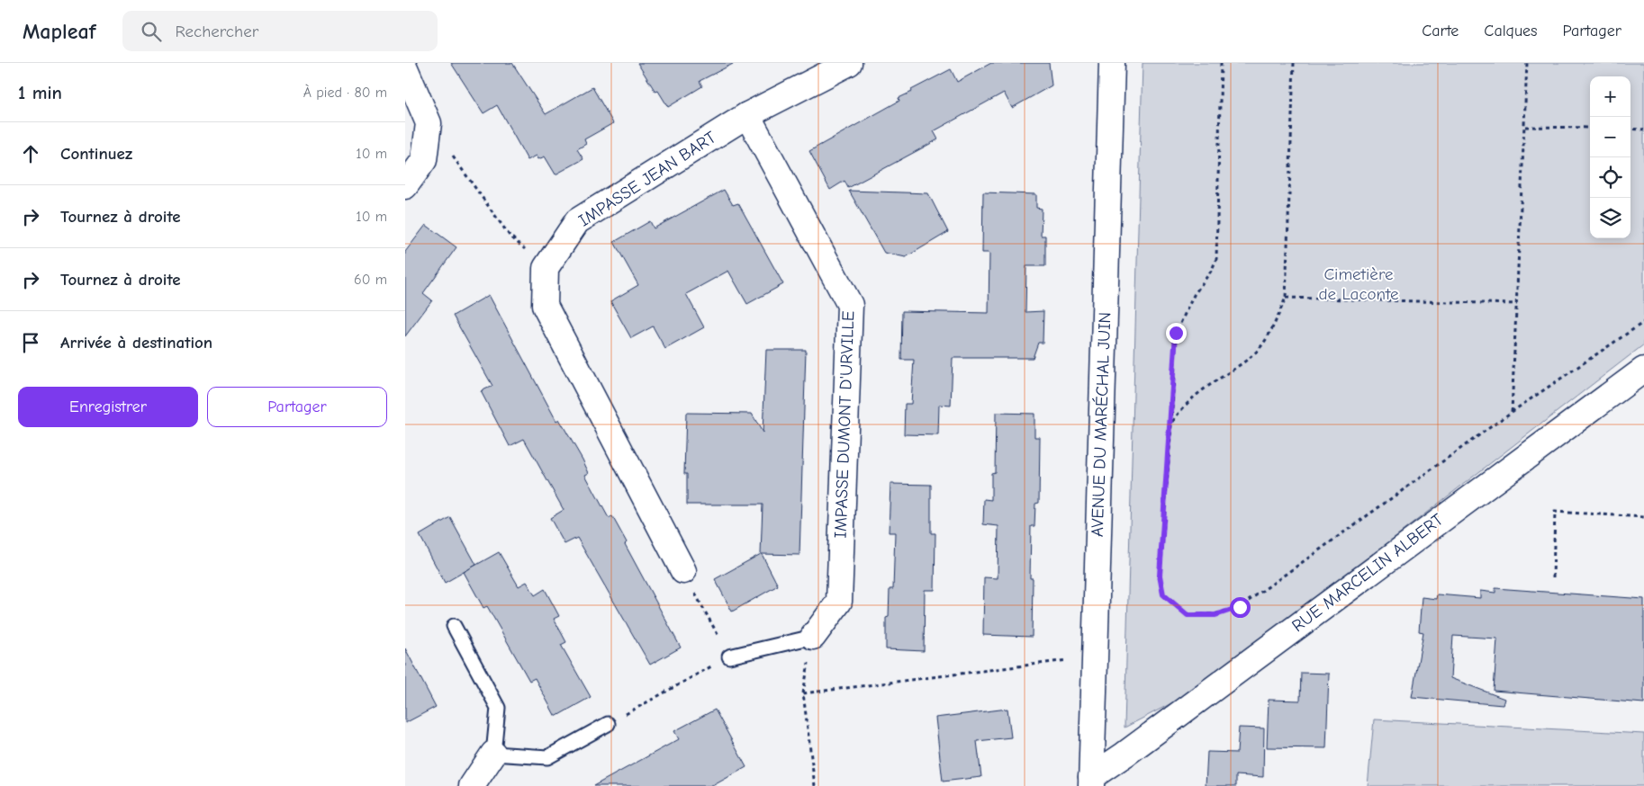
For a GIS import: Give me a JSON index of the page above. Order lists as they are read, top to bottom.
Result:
{
  "streets": {
    "street": [
      "IMPASSE JEAN BART",
      "IMPASSE DUMONT D'URVILLE",
      "AVENUE DU MARÉCHAL JUIN",
      "RUE MARCELIN ALBERT"
    ]
  },
  "crossings": [
    ["IMPASSE JEAN BART", "IMPASSE DUMONT D'URVILLE"],
    ["AVENUE DU MARÉCHAL JUIN", "RUE MARCELIN ALBERT"]
  ],
  "parks": ["Cimetière de Laconte"],
  "page": {
    "header": "Mapleaf",
    "search": "Rechercher",
    "nav": ["Carte", "Calques", "Partager"],
    "heading": ["1 min", "À pied · 80 m"],
    "map_buttons": ["+", "−"],
    "list": [
      ["Continuez", "10 m"],
      ["Tournez à droite", "10 m"],
      ["Tournez à droite", "60 m"],
      "Arrivée à destination"
    ],
    "buttons": ["Enregistrer", "Partager"]
  }
}
